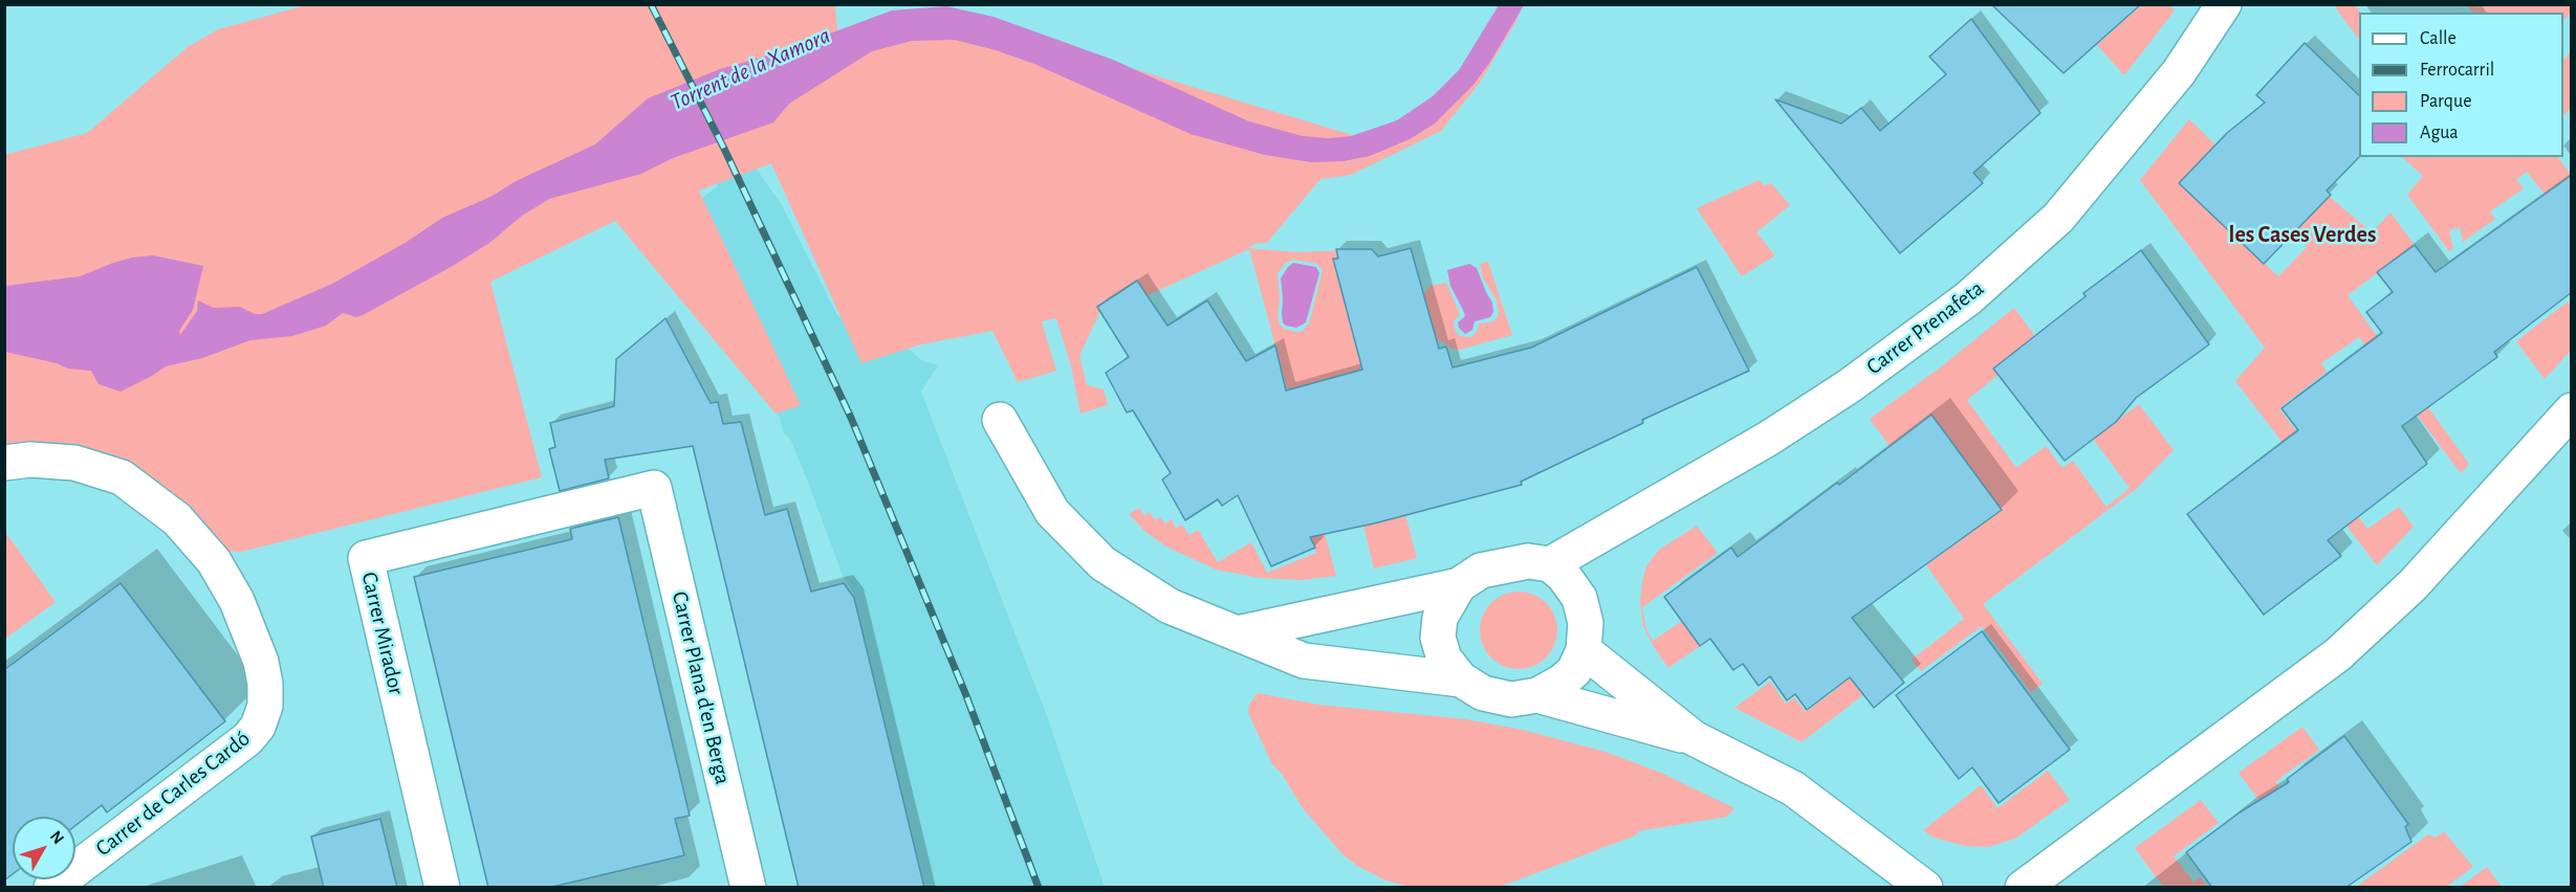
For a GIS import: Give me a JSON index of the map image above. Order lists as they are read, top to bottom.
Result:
{
  "streets": {
    "street": [
      "Carrer Prenafeta",
      "Carrer Mirador",
      "Carrer Plana d'en Berga",
      "Carrer de Carles Cardó"
    ]
  },
  "crossings": [
    ["Carrer Mirador", "Carrer Plana d'en Berga"]
  ],
  "districts": ["les Cases Verdes"],
  "water": ["Torrent de la Xamora"],
  "legend": [
    "Calle",
    "Ferrocarril",
    "Parque",
    "Agua"
  ],
  "north": "top right"
}
